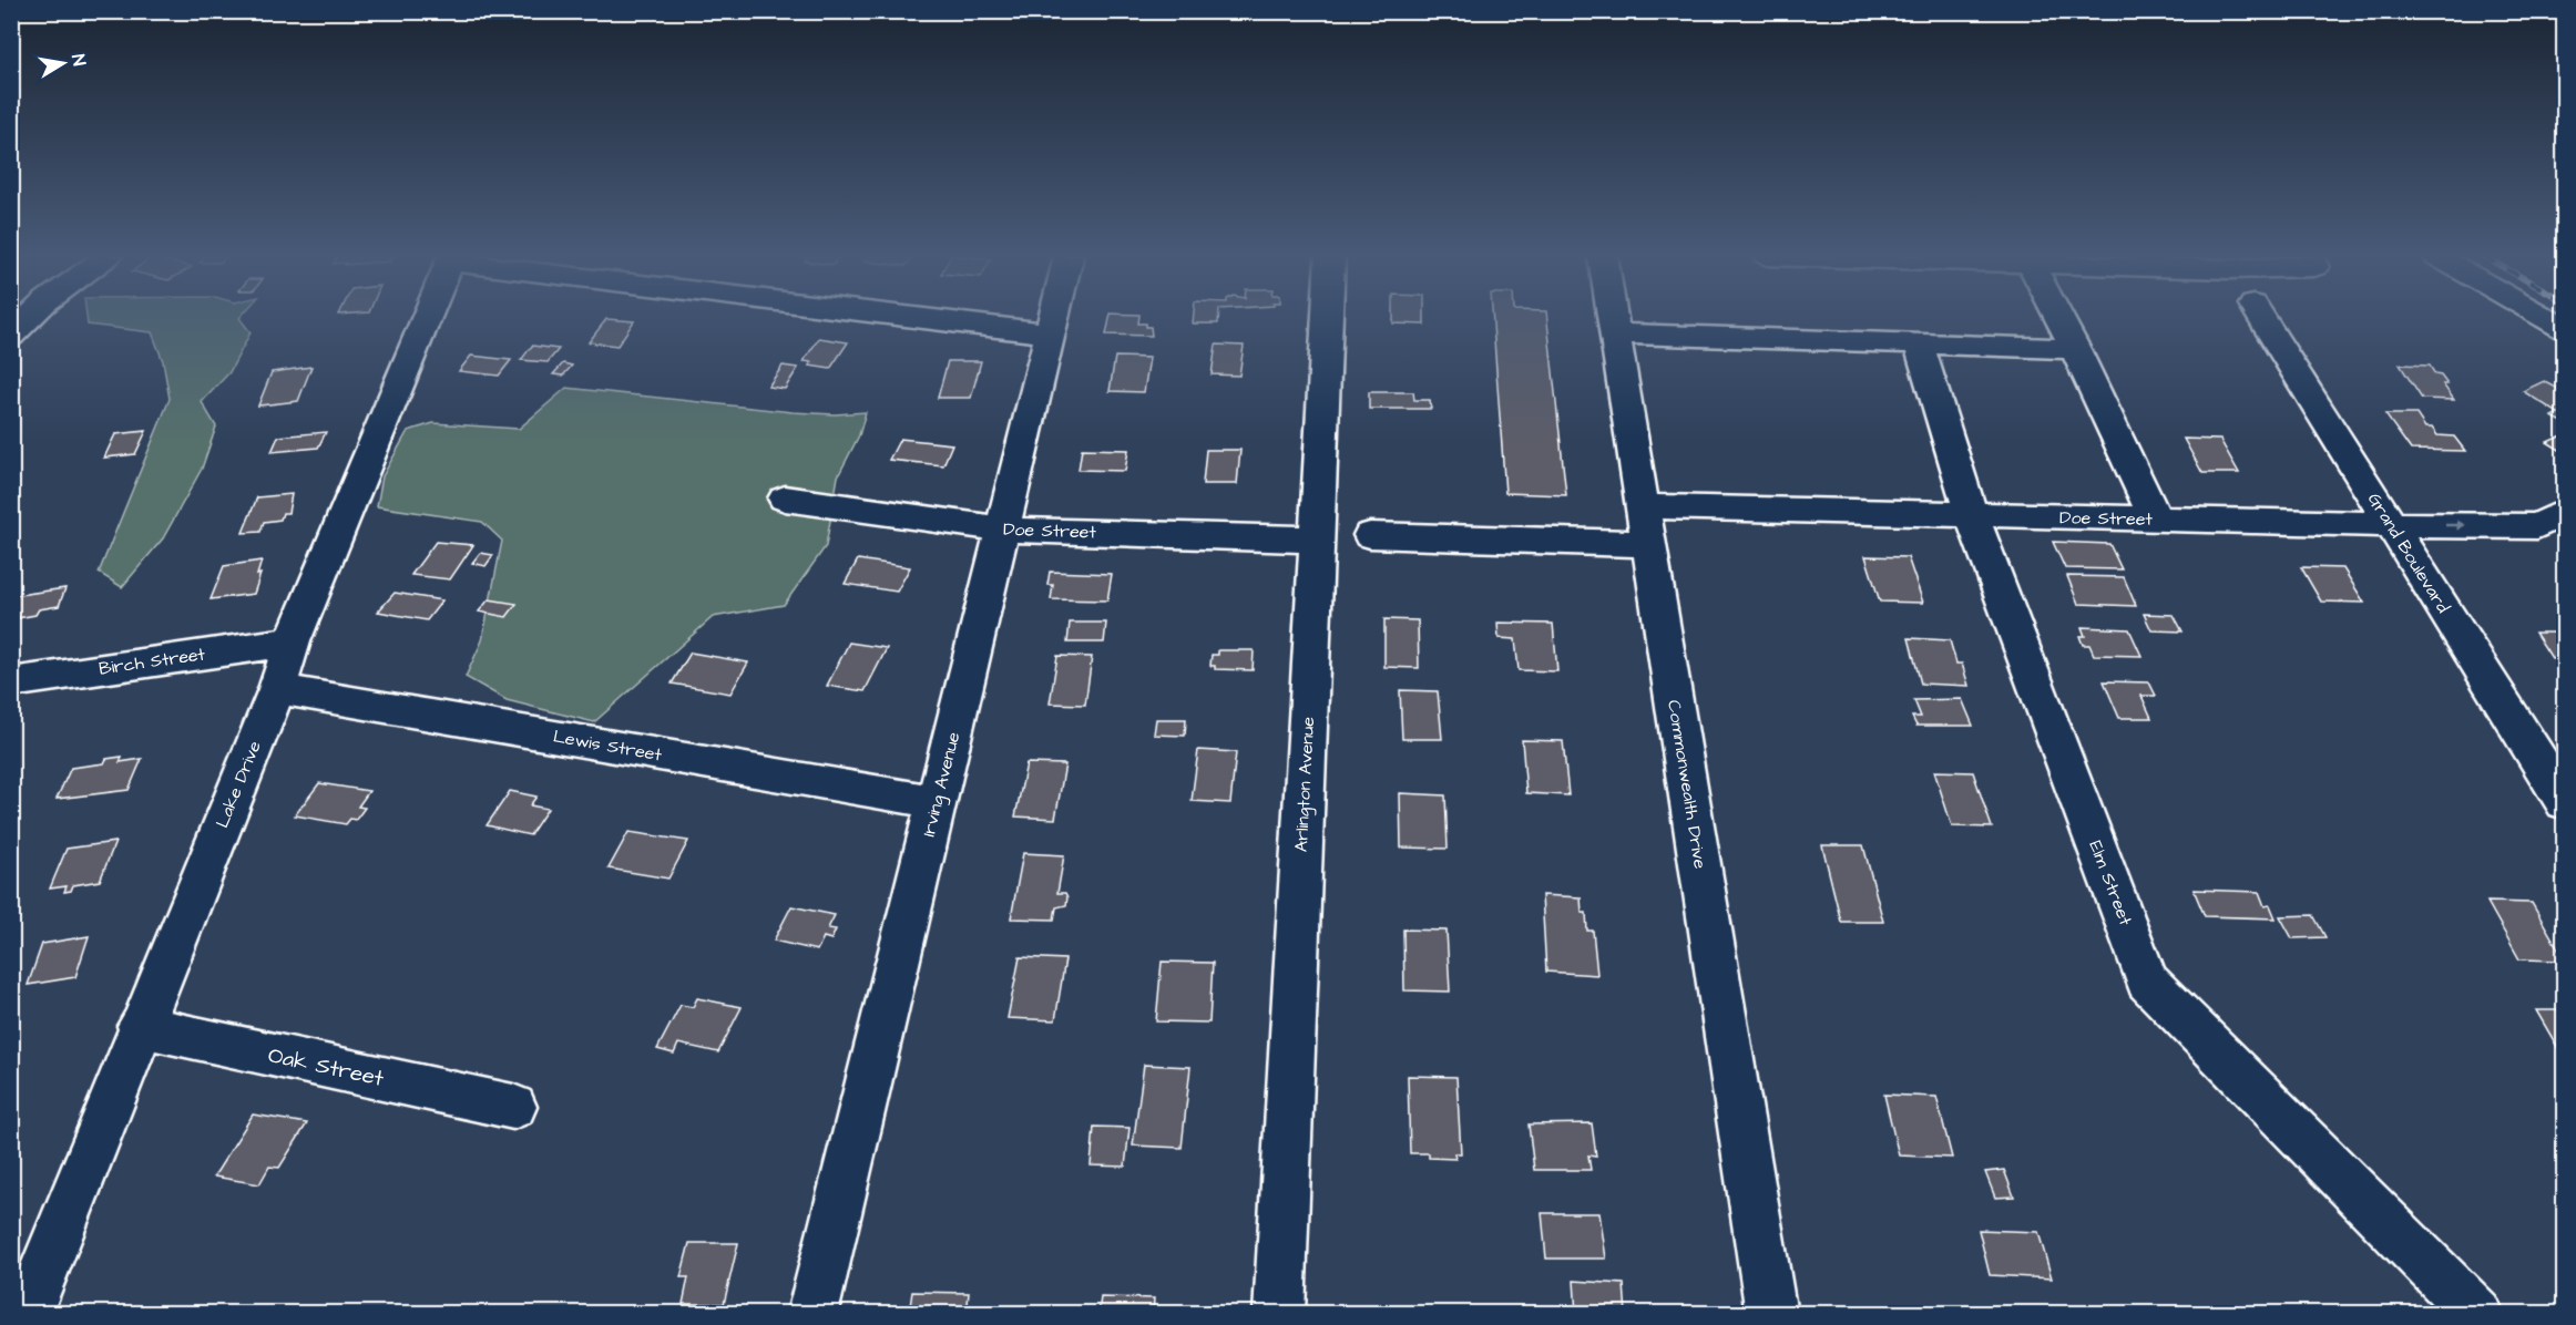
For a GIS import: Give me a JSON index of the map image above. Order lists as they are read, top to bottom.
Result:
{
  "streets": {
    "street": [
      "Doe Street",
      "Grand Boulevard",
      "Birch Street",
      "Lewis Street",
      "Lake Drive",
      "Irving Avenue",
      "Arlington Avenue",
      "Commonwealth Drive",
      "Elm Street",
      "Oak Street"
    ]
  },
  "crossings": [
    ["Doe Street", "Grand Boulevard"],
    ["Doe Street", "Irving Avenue"],
    ["Doe Street", "Arlington Avenue"],
    ["Doe Street", "Commonwealth Drive"],
    ["Doe Street", "Elm Street"],
    ["Birch Street", "Lake Drive"],
    ["Lewis Street", "Lake Drive"],
    ["Lewis Street", "Irving Avenue"],
    ["Lake Drive", "Oak Street"]
  ],
  "north": "right"
}
